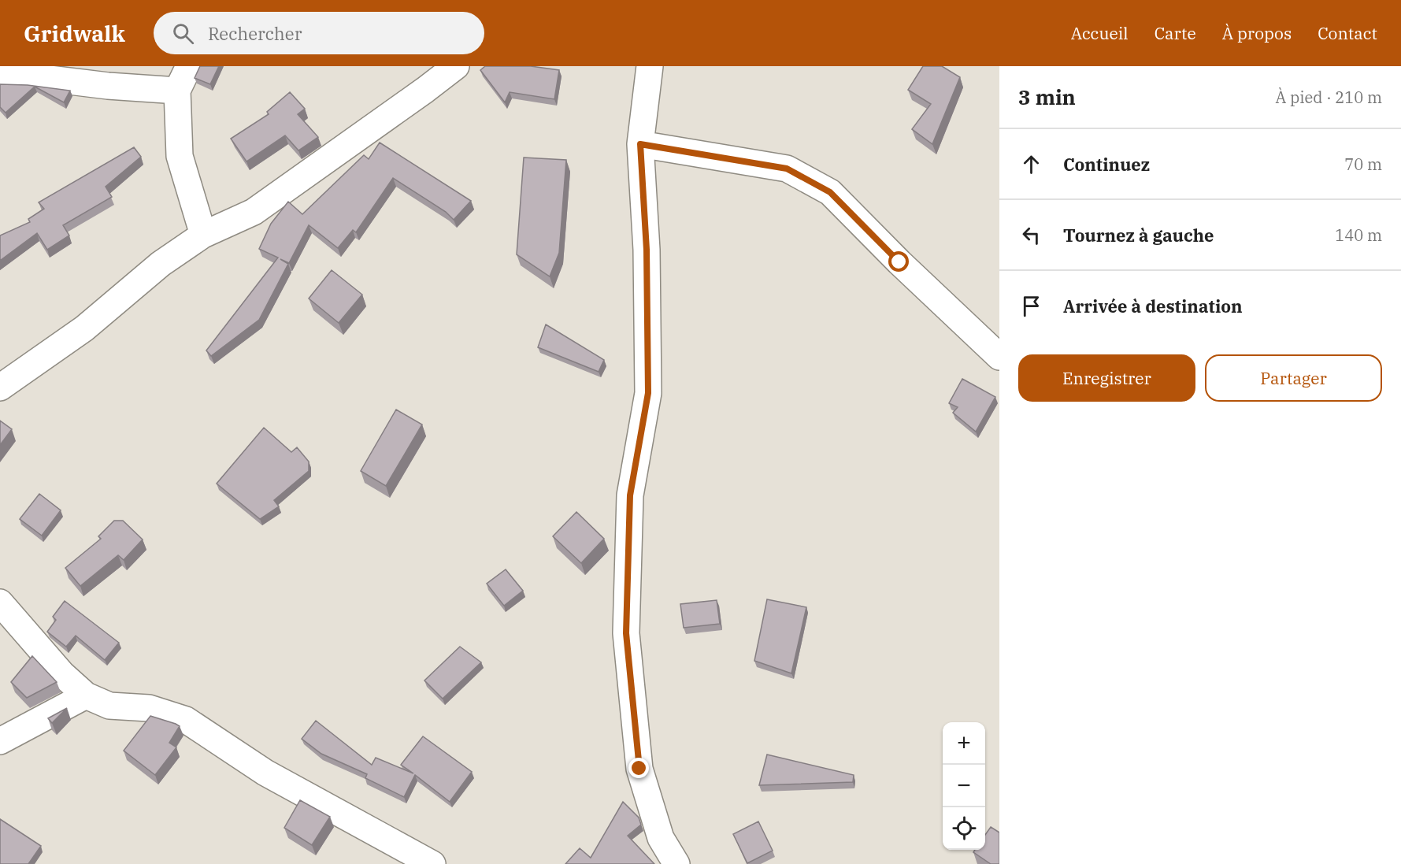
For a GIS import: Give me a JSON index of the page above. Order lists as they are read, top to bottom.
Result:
{
  "page": {
    "header": "Gridwalk",
    "search": "Rechercher",
    "nav": [
      "Accueil",
      "Carte",
      "À propos",
      "Contact"
    ],
    "heading": ["3 min", "À pied · 210 m"],
    "list": [
      ["Continuez", "70 m"],
      ["Tournez à gauche", "140 m"],
      "Arrivée à destination"
    ],
    "buttons": ["Enregistrer", "Partager"],
    "map_buttons": ["+", "−"]
  }
}
